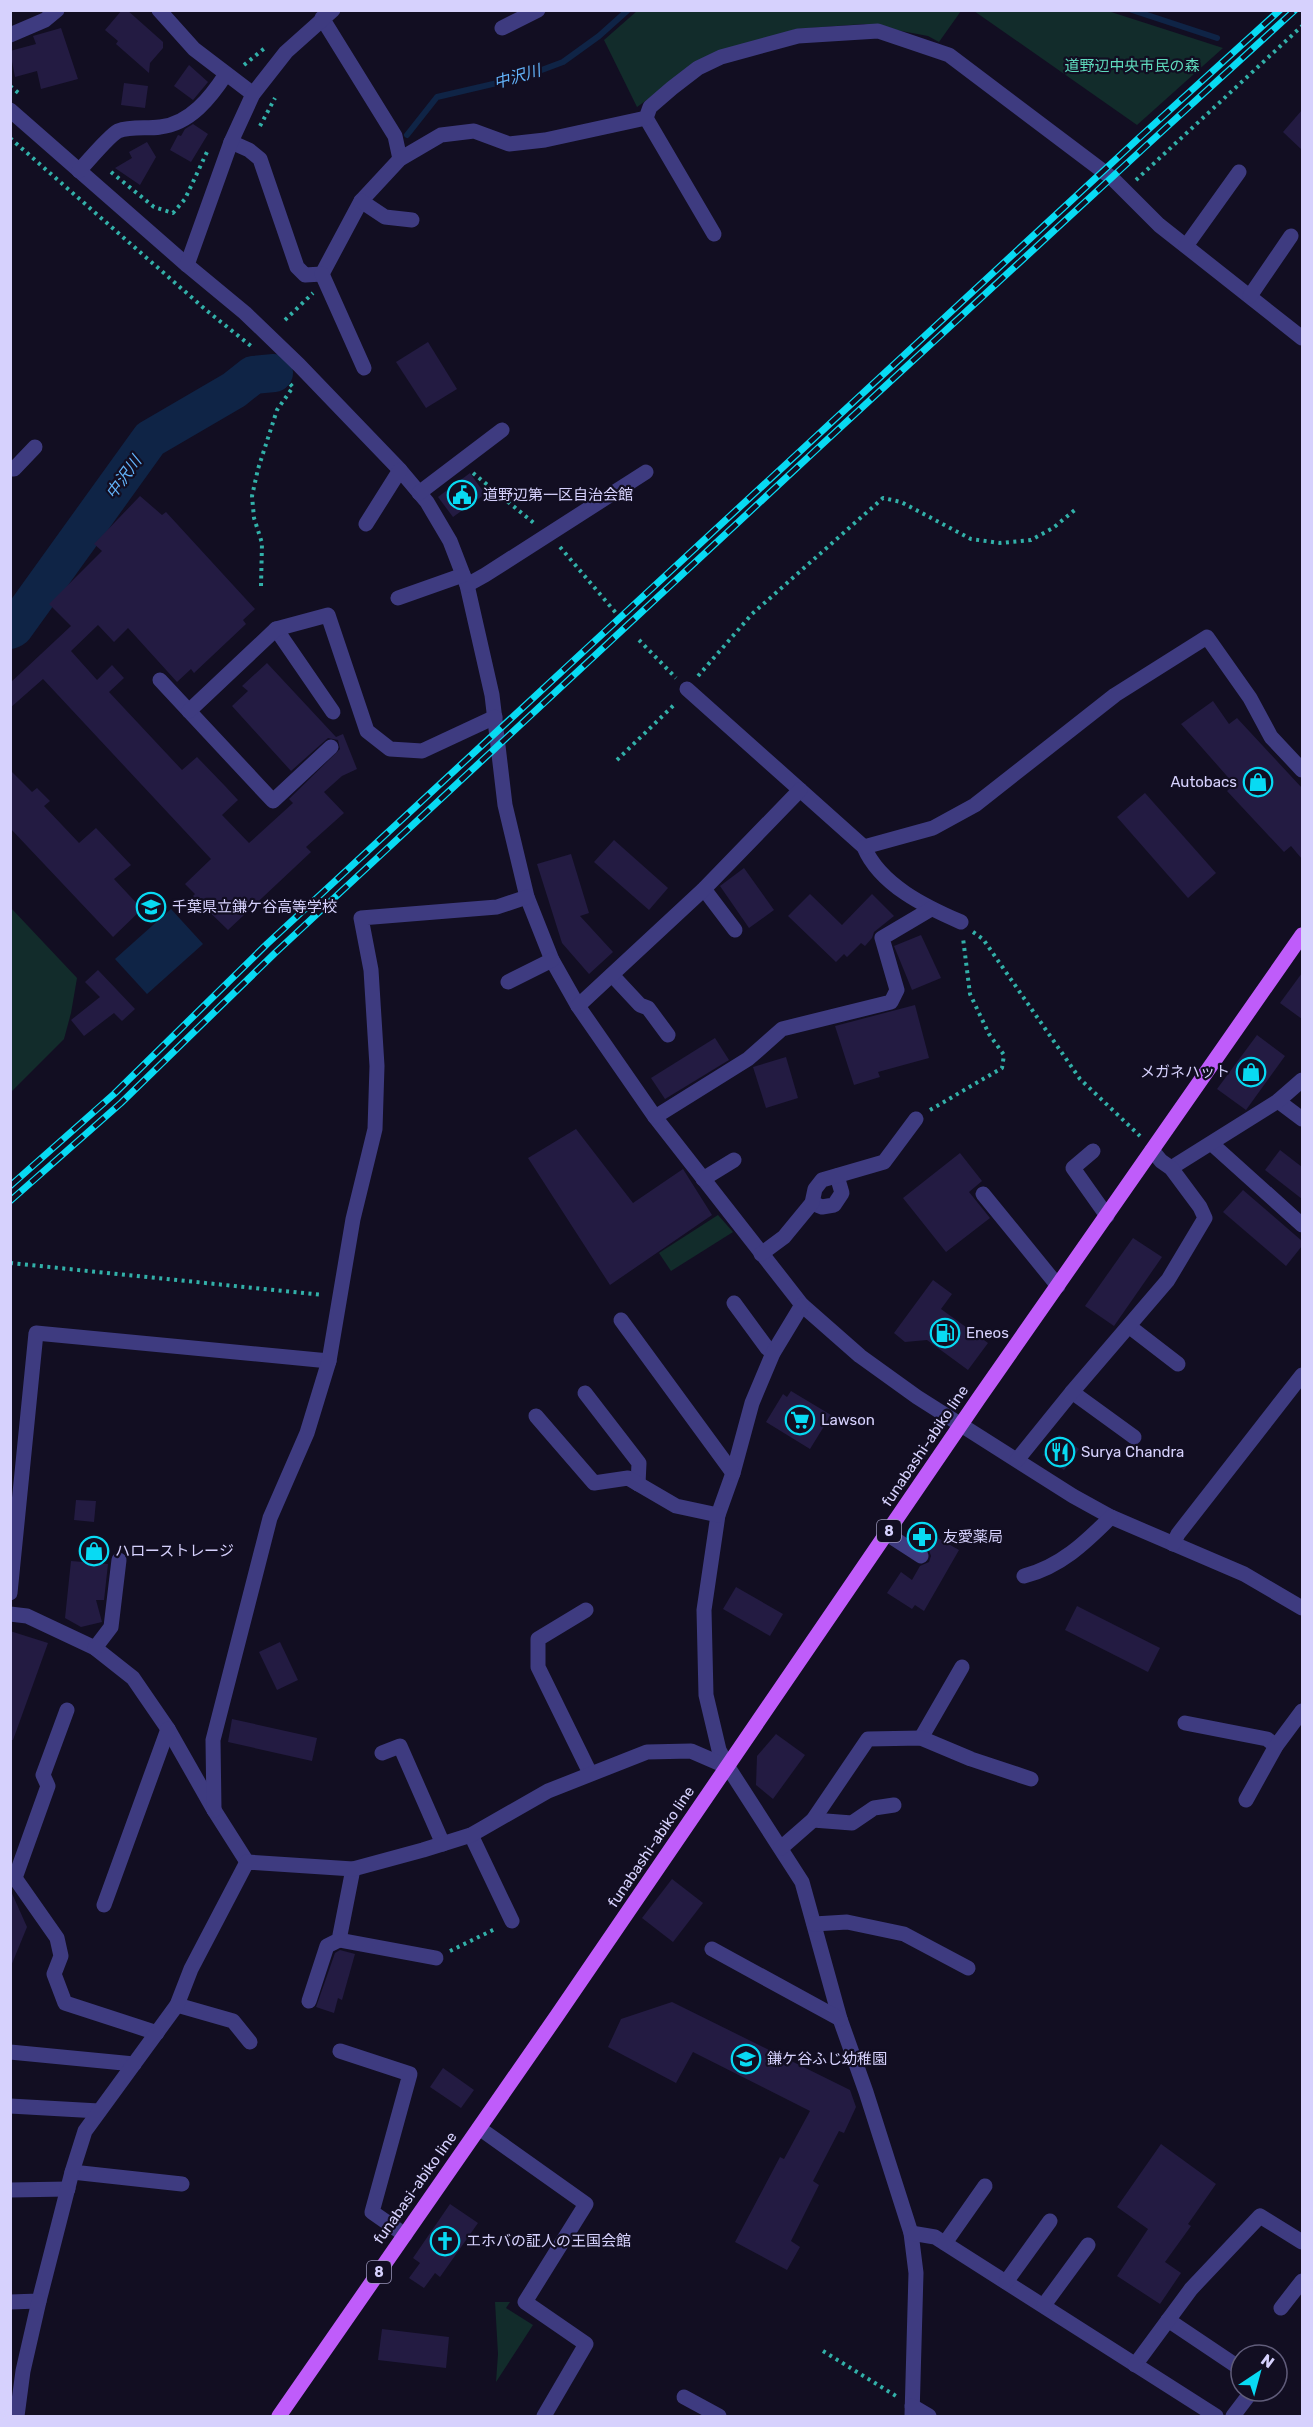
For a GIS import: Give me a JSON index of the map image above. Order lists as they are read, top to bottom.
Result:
{
  "streets": {
    "main road": ["funabashi-abiko line", "8", "funabasi-abiko line"]
  },
  "crossings": [
    ["funabashi-abiko line", "funabasi-abiko line"]
  ],
  "water": ["中沢川"],
  "parks": ["道野辺中央市民の森"],
  "places": {
    "public building": ["道野辺第一区自治会館"],
    "shop": ["Autobacs", "メガネハット", "ハローストレージ"],
    "school or university": ["千葉県立鎌ケ谷高等学校", "鎌ケ谷ふじ幼稚園"],
    "fuel station": ["Eneos"],
    "supermarket": ["Lawson"],
    "restaurant": ["Surya Chandra"],
    "pharmacy": ["友愛薬局"],
    "church": ["エホバの証人の王国会館"]
  },
  "north": "top right"
}
